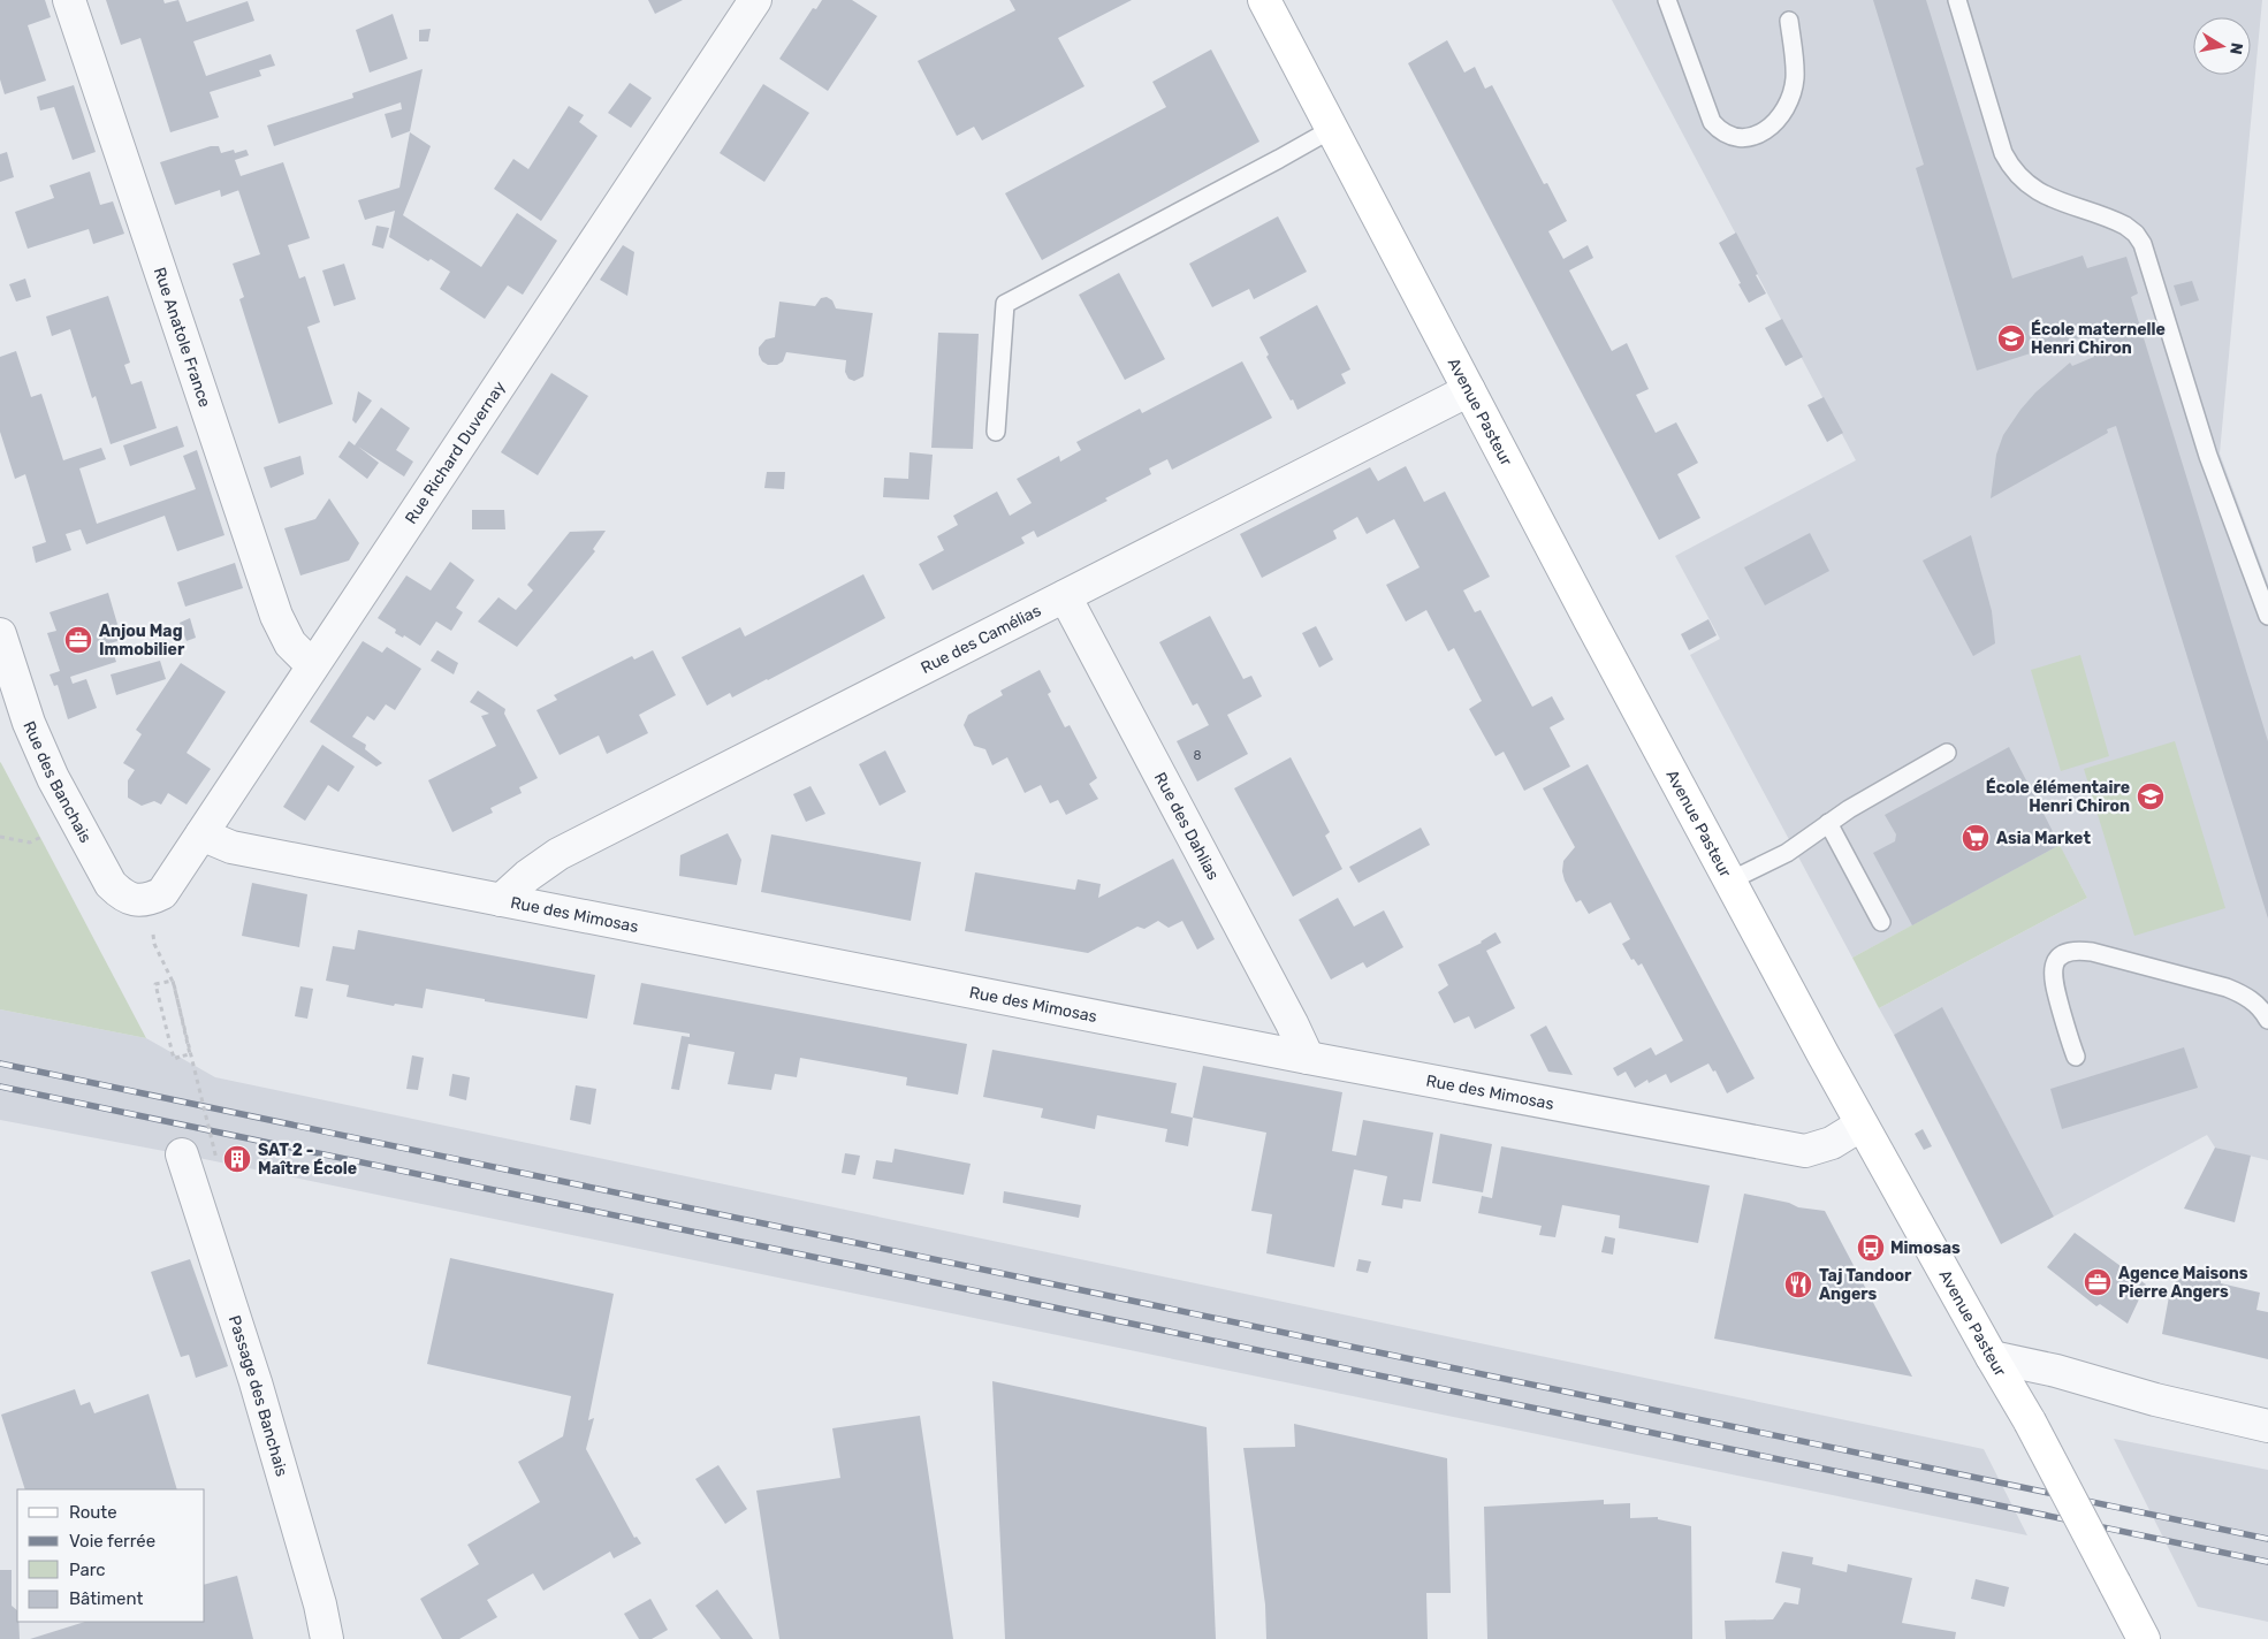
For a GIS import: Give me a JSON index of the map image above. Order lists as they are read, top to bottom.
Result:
{
  "streets": {
    "main road": ["Avenue Pasteur"],
    "street": [
      "Rue Anatole France",
      "Rue Richard Duvernay",
      "Rue des Camélias",
      "Rue des Banchais",
      "Rue des Dahlias",
      "Rue des Mimosas",
      "Passage des Banchais"
    ]
  },
  "crossings": [
    ["Rue Anatole France", "Rue Richard Duvernay"],
    ["Avenue Pasteur", "Rue des Camélias"],
    ["Avenue Pasteur", "Rue des Mimosas"],
    ["Rue Richard Duvernay", "Rue des Banchais"],
    ["Rue Richard Duvernay", "Rue des Mimosas"],
    ["Rue des Camélias", "Rue des Dahlias"],
    ["Rue des Camélias", "Rue des Mimosas"],
    ["Rue des Dahlias", "Rue des Mimosas"]
  ],
  "places": {
    "school or university": ["École maternelle Henri Chiron", "École élémentaire Henri Chiron"],
    "office": ["Anjou Mag Immobilier", "Agence Maisons Pierre Angers"],
    "supermarket": ["Asia Market"],
    "building": ["SAT 2 - Maître École"],
    "bus stop": ["Mimosas"],
    "restaurant": ["Taj Tandoor Angers"]
  },
  "house_numbers": ["8"],
  "legend": [
    "Route",
    "Voie ferrée",
    "Parc",
    "Bâtiment"
  ],
  "north": "right"
}
